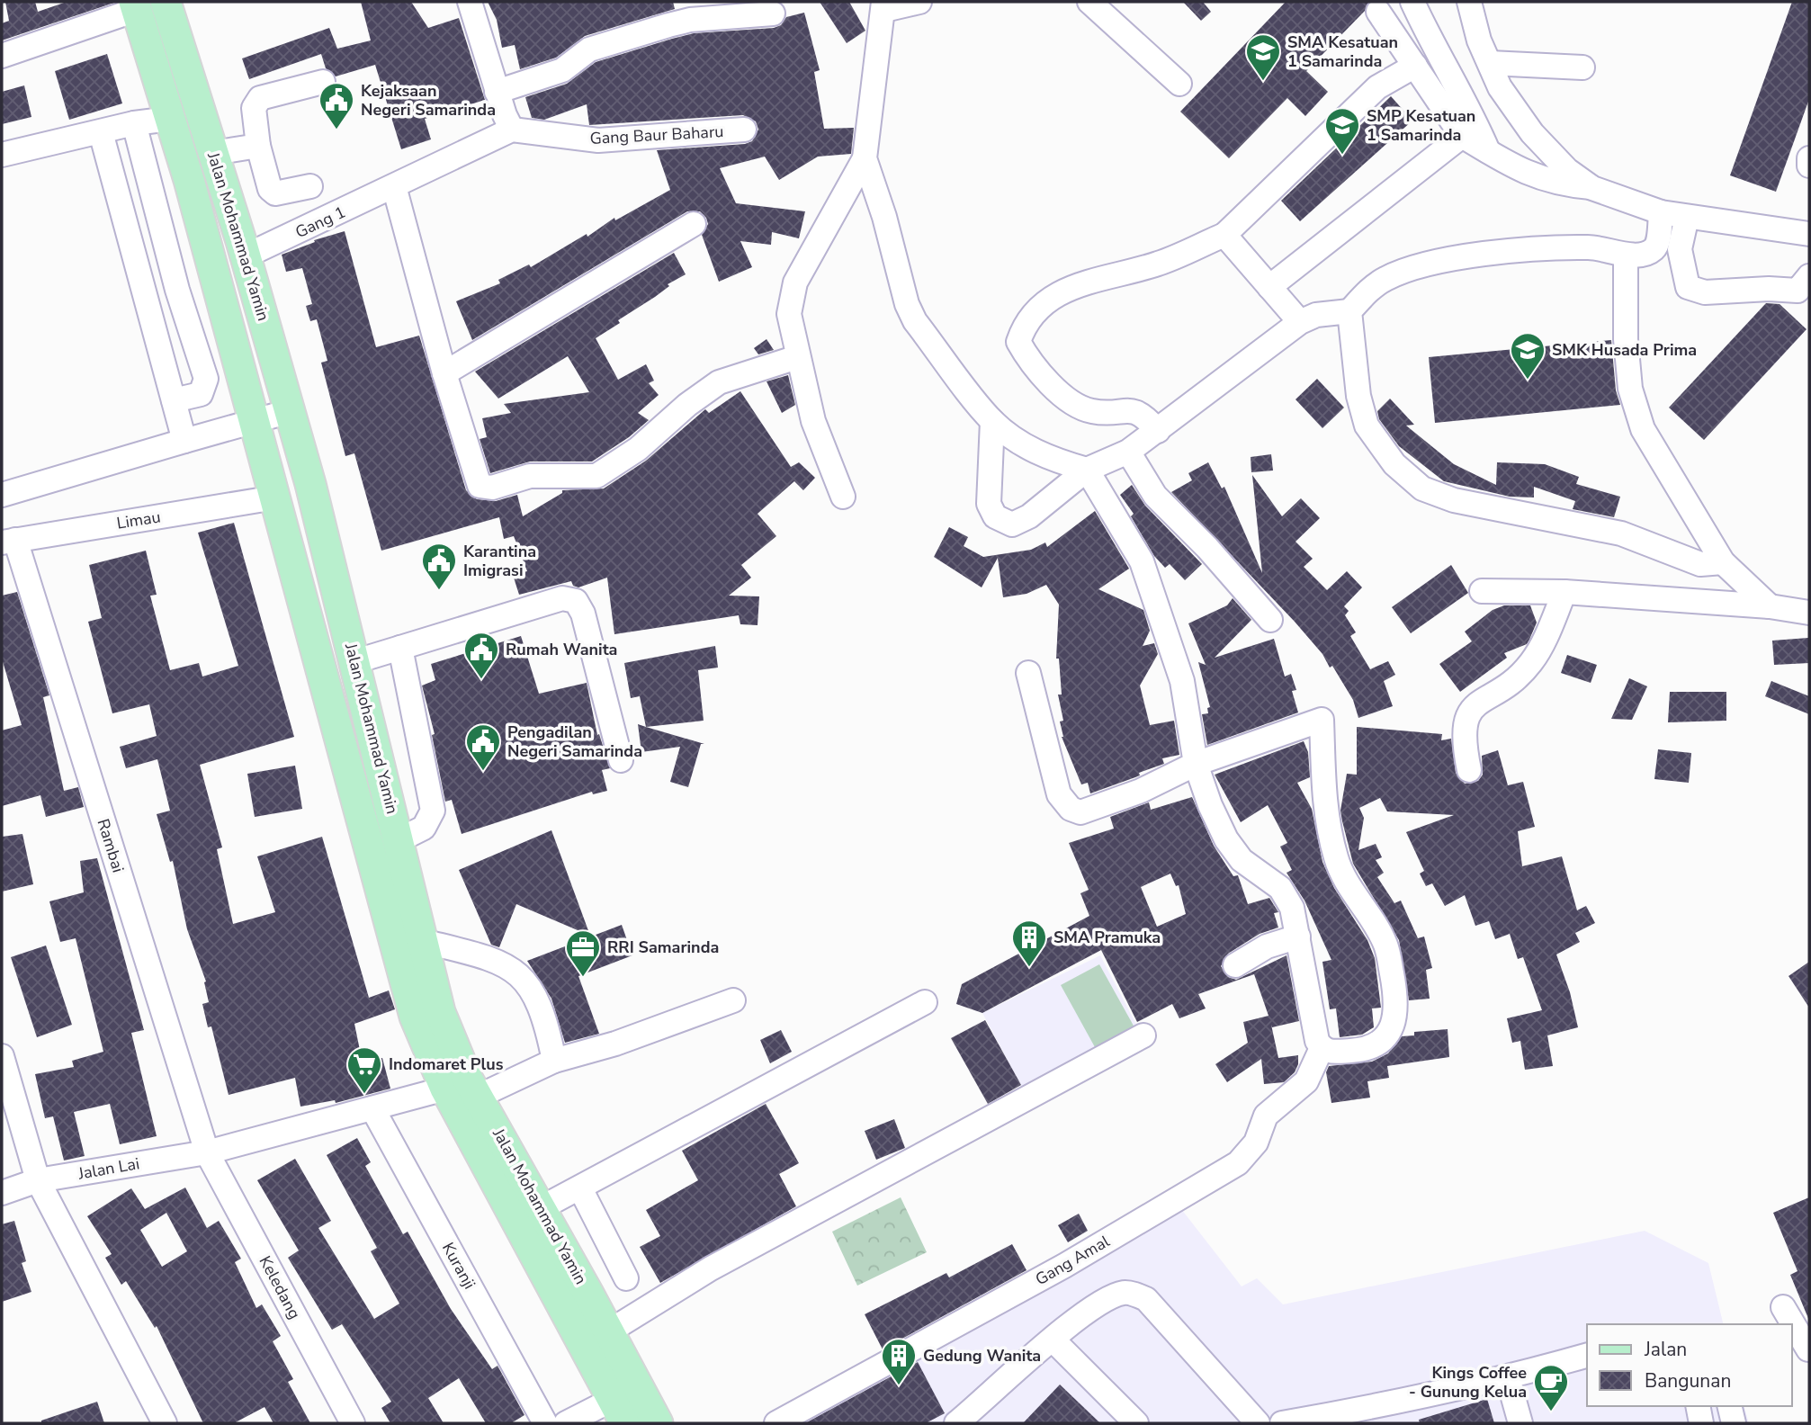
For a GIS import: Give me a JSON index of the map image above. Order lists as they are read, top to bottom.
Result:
{
  "streets": {
    "main road": ["Jalan Mohammad Yamin"],
    "street": [
      "Gang Baur Baharu",
      "Gang 1",
      "Limau",
      "Rambai",
      "Jalan Lai",
      "Gang Amal",
      "Kuranji",
      "Keledang"
    ]
  },
  "crossings": [
    ["Gang 1", "Jalan Mohammad Yamin"],
    ["Jalan Mohammad Yamin", "Limau"],
    ["Jalan Mohammad Yamin", "Jalan Lai"],
    ["Limau", "Rambai"],
    ["Rambai", "Jalan Lai"],
    ["Rambai", "Keledang"],
    ["Jalan Lai", "Kuranji"],
    ["Jalan Lai", "Keledang"]
  ],
  "places": {
    "school or university": ["SMA Kesatuan 1 Samarinda", "SMP Kesatuan 1 Samarinda", "SMK Husada Prima"],
    "public building": [
      "Kejaksaan Negeri Samarinda",
      "Karantina Imigrasi",
      "Rumah Wanita",
      "Pengadilan Negeri Samarinda"
    ],
    "building": ["SMA Pramuka", "Gedung Wanita"],
    "office": ["RRI Samarinda"],
    "supermarket": ["Indomaret Plus"],
    "cafe": ["Kings Coffee - Gunung Kelua"]
  },
  "legend": ["Jalan", "Bangunan"]
}
